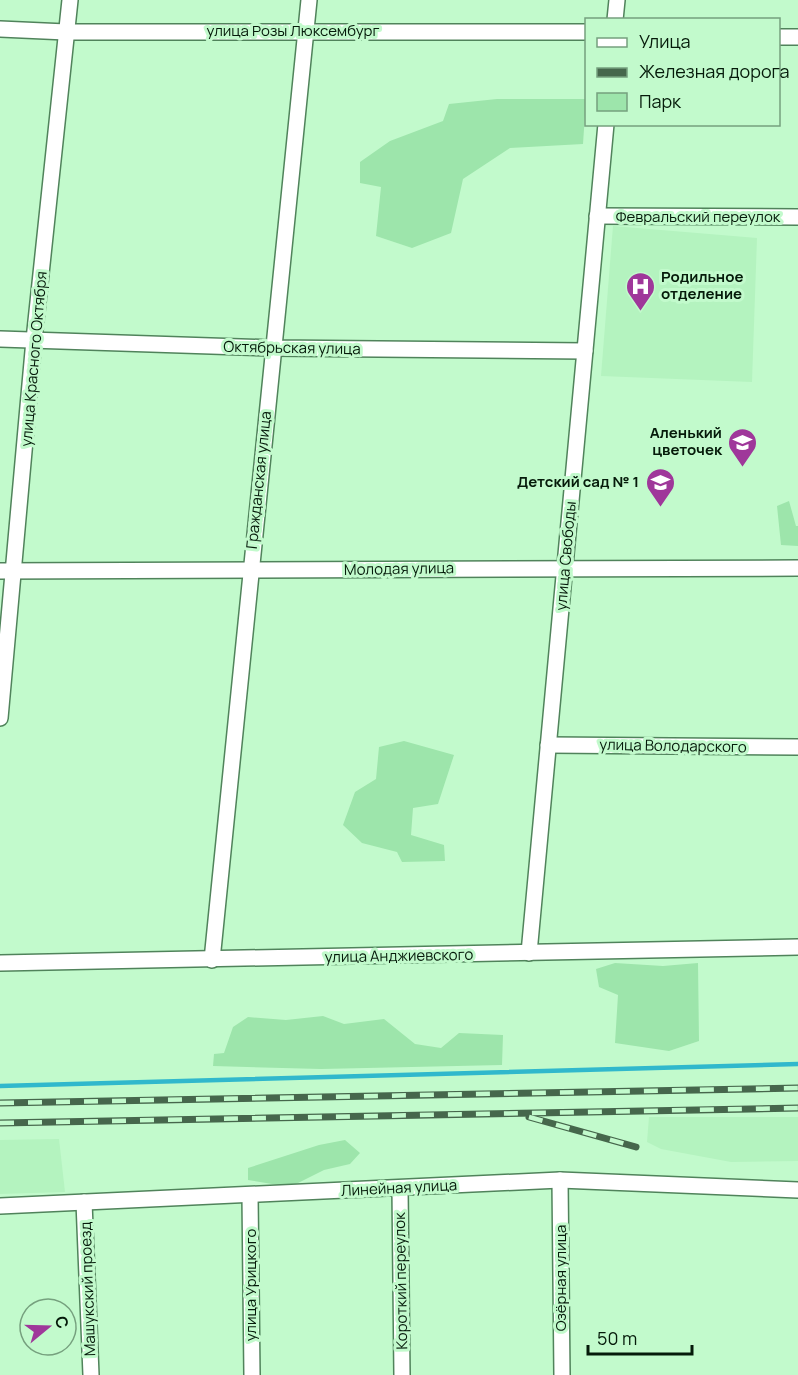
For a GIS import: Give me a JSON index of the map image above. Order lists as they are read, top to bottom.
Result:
{
  "streets": {
    "street": [
      "улица Розы Люксембург",
      "Февральский переулок",
      "Октябрьская улица",
      "улица Красного Октября",
      "Гражданская улица",
      "улица Свободы",
      "Молодая улица",
      "улица Володарского",
      "улица Анджиевского",
      "Линейная улица",
      "Озёрная улица",
      "Короткий переулок",
      "улица Урицкого",
      "Машукский проезд"
    ]
  },
  "crossings": [
    ["улица Розы Люксембург", "улица Красного Октября"],
    ["улица Розы Люксембург", "Гражданская улица"],
    ["Февральский переулок", "улица Свободы"],
    ["Октябрьская улица", "улица Красного Октября"],
    ["Октябрьская улица", "Гражданская улица"],
    ["Октябрьская улица", "улица Свободы"],
    ["улица Красного Октября", "Молодая улица"],
    ["Гражданская улица", "Молодая улица"],
    ["Гражданская улица", "улица Анджиевского"],
    ["улица Свободы", "Молодая улица"],
    ["улица Свободы", "улица Володарского"],
    ["улица Свободы", "улица Анджиевского"],
    ["Линейная улица", "Озёрная улица"],
    ["Линейная улица", "Короткий переулок"],
    ["Линейная улица", "улица Урицкого"],
    ["Линейная улица", "Машукский проезд"]
  ],
  "places": {
    "hospital": ["Родильное отделение"],
    "school or university": ["Аленький цветочек", "Детский сад № 1"]
  },
  "legend": ["Улица", "Железная дорога", "Парк"],
  "scale_bar": "50 m",
  "north": "right"
}
